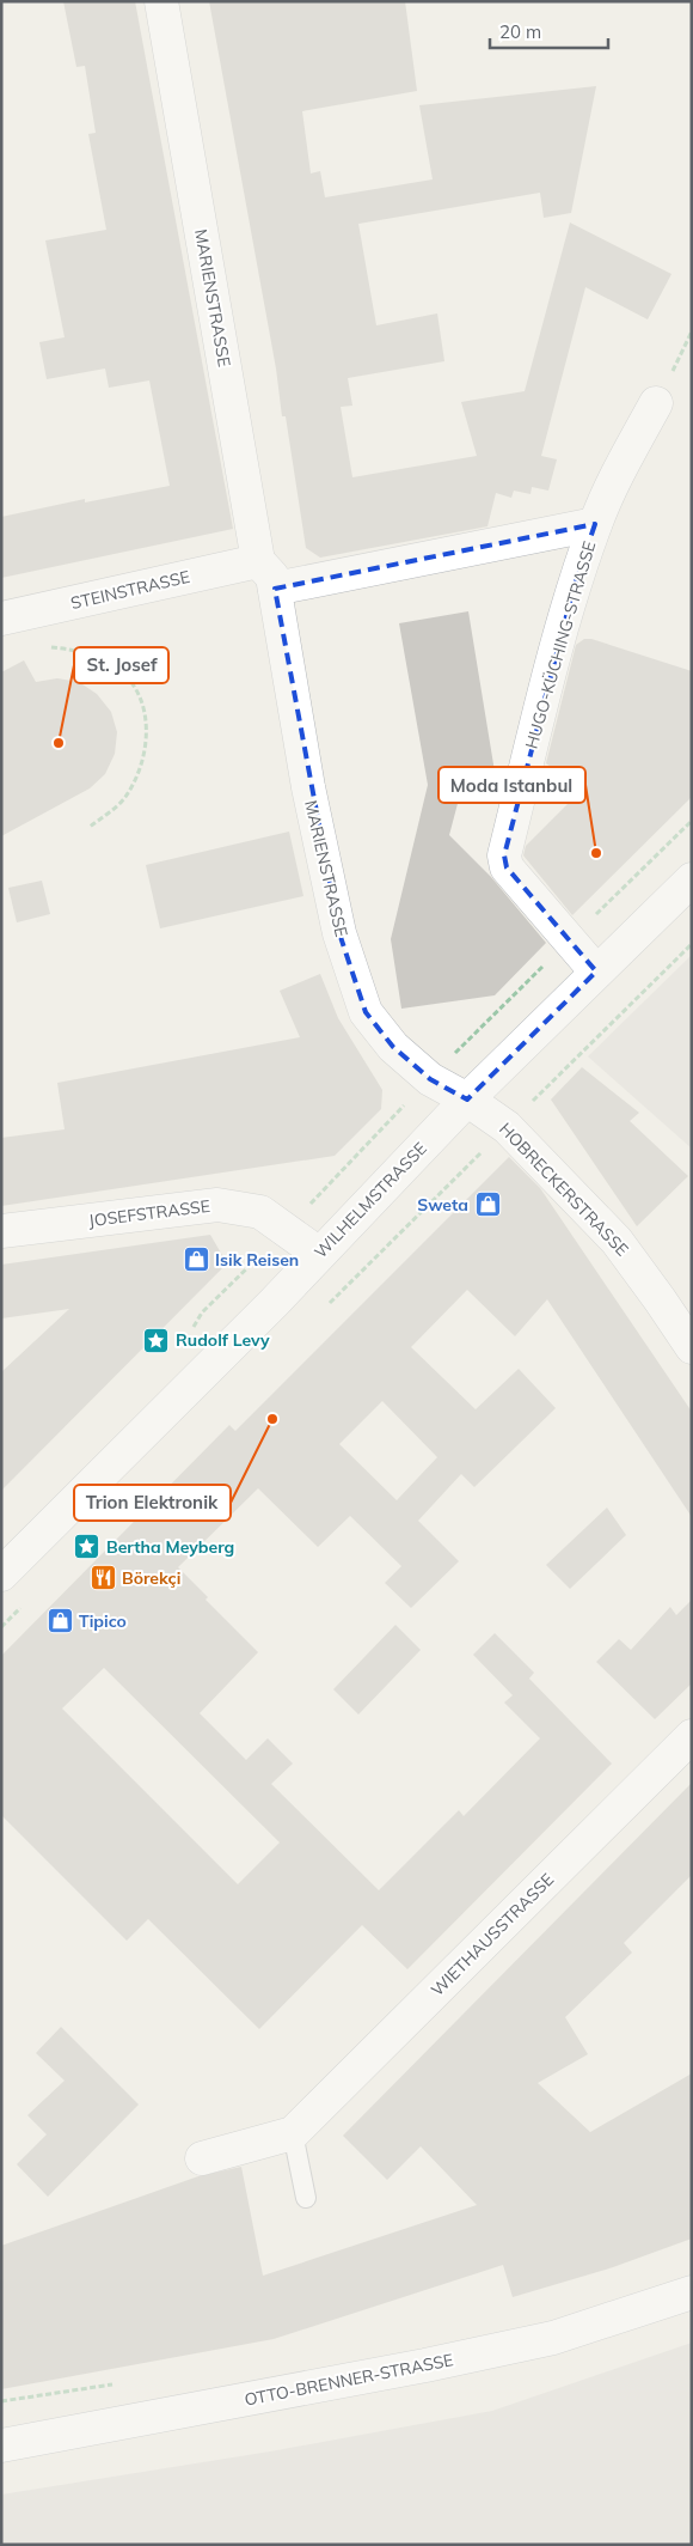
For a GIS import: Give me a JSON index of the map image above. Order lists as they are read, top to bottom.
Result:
{
  "streets": {
    "street": [
      "MARIENSTRASSE",
      "STEINSTRASSE",
      "HUGO-KÜCHING-STRASSE",
      "HOBRECKERSTRASSE",
      "WILHELMSTRASSE",
      "JOSEFSTRASSE",
      "WIETHAUSSTRASSE",
      "OTTO-BRENNER-STRASSE"
    ]
  },
  "crossings": [
    ["MARIENSTRASSE", "STEINSTRASSE"],
    ["MARIENSTRASSE", "HOBRECKERSTRASSE"],
    ["MARIENSTRASSE", "WILHELMSTRASSE"],
    ["HUGO-KÜCHING-STRASSE", "WILHELMSTRASSE"],
    ["HOBRECKERSTRASSE", "WILHELMSTRASSE"],
    ["WILHELMSTRASSE", "JOSEFSTRASSE"]
  ],
  "places": {
    "other": ["St. Josef", "Moda Istanbul", "Trion Elektronik"],
    "shop": ["Sweta", "Isik Reisen", "Tipico"],
    "place": ["Rudolf Levy", "Bertha Meyberg"],
    "restaurant": ["Börekçi"]
  },
  "scale_bar": "20 m"
}
